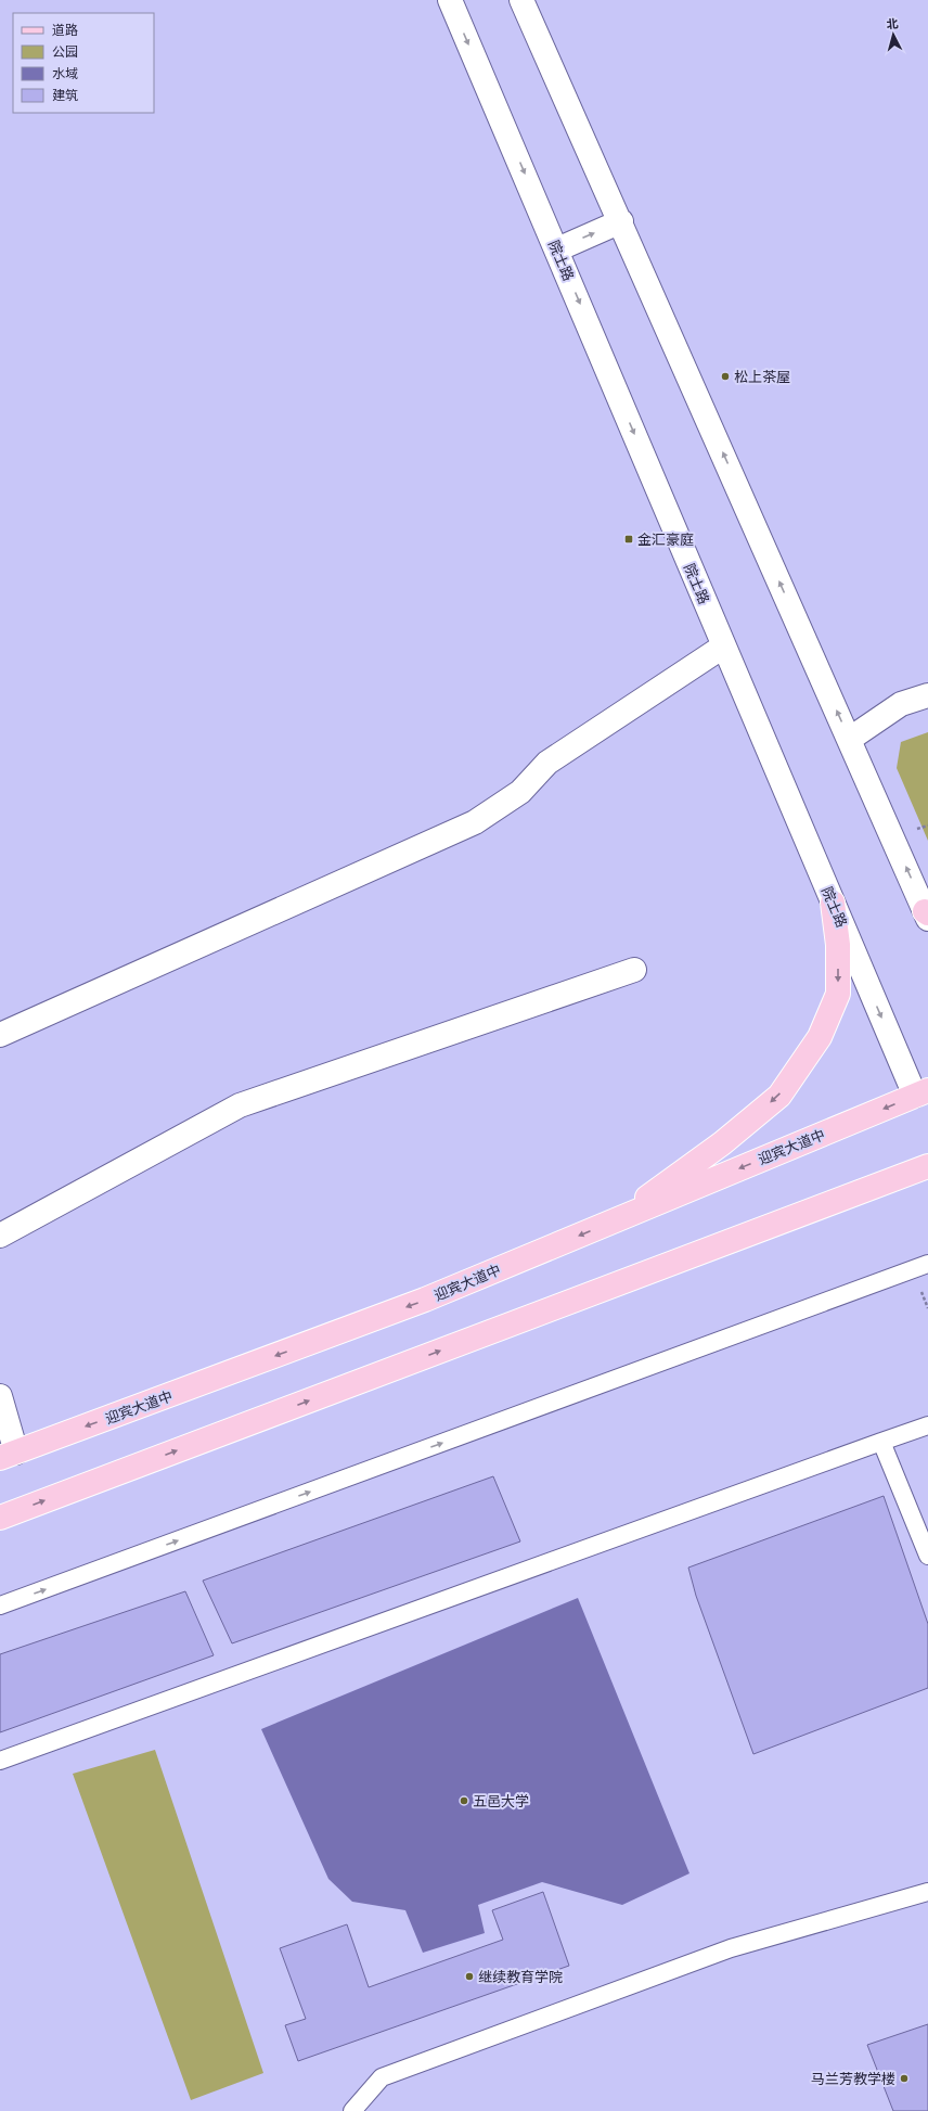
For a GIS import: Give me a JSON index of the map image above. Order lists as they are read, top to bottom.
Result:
{
  "streets": {
    "main road": ["院士路", "迎宾大道中"]
  },
  "crossings": [
    ["院士路", "迎宾大道中"]
  ],
  "places": {
    "other": [
      "松上茶屋",
      "五邑大学",
      "继续教育学院",
      "马兰芳教学楼"
    ],
    "transit": ["金汇豪庭"]
  },
  "legend": [
    "道路",
    "公园",
    "水域",
    "建筑"
  ],
  "north": "top"
}
